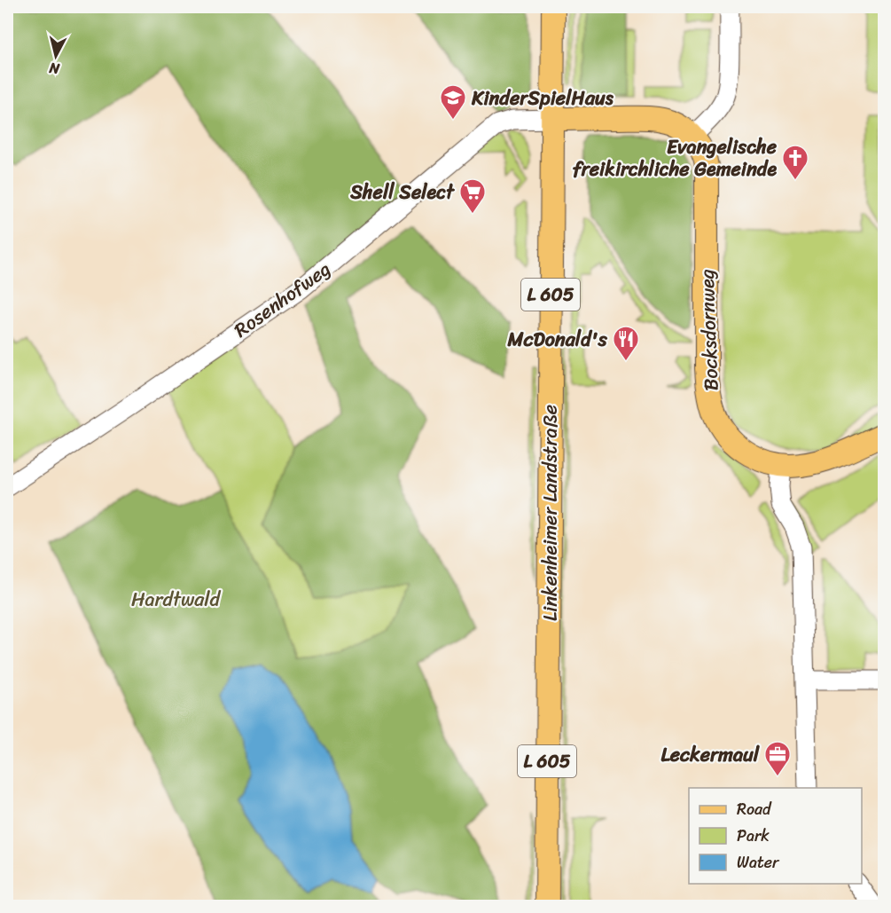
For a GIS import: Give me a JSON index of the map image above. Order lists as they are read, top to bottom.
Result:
{
  "streets": {
    "main road": ["L 605", "Bocksdornweg", "Linkenheimer Landstraße"],
    "street": ["Rosenhofweg"]
  },
  "crossings": [
    ["L 605", "Rosenhofweg"],
    ["L 605", "Bocksdornweg"],
    ["L 605", "Linkenheimer Landstraße"],
    ["Rosenhofweg", "Bocksdornweg"],
    ["Rosenhofweg", "Linkenheimer Landstraße"],
    ["Bocksdornweg", "Linkenheimer Landstraße"]
  ],
  "parks": ["Hardtwald"],
  "places": {
    "school or university": ["KinderSpielHaus"],
    "church": ["Evangelische freikirchliche Gemeinde"],
    "supermarket": ["Shell Select"],
    "restaurant": ["McDonald's"],
    "office": ["Leckermaul"]
  },
  "legend": ["Road", "Park", "Water"],
  "north": "bottom"
}
